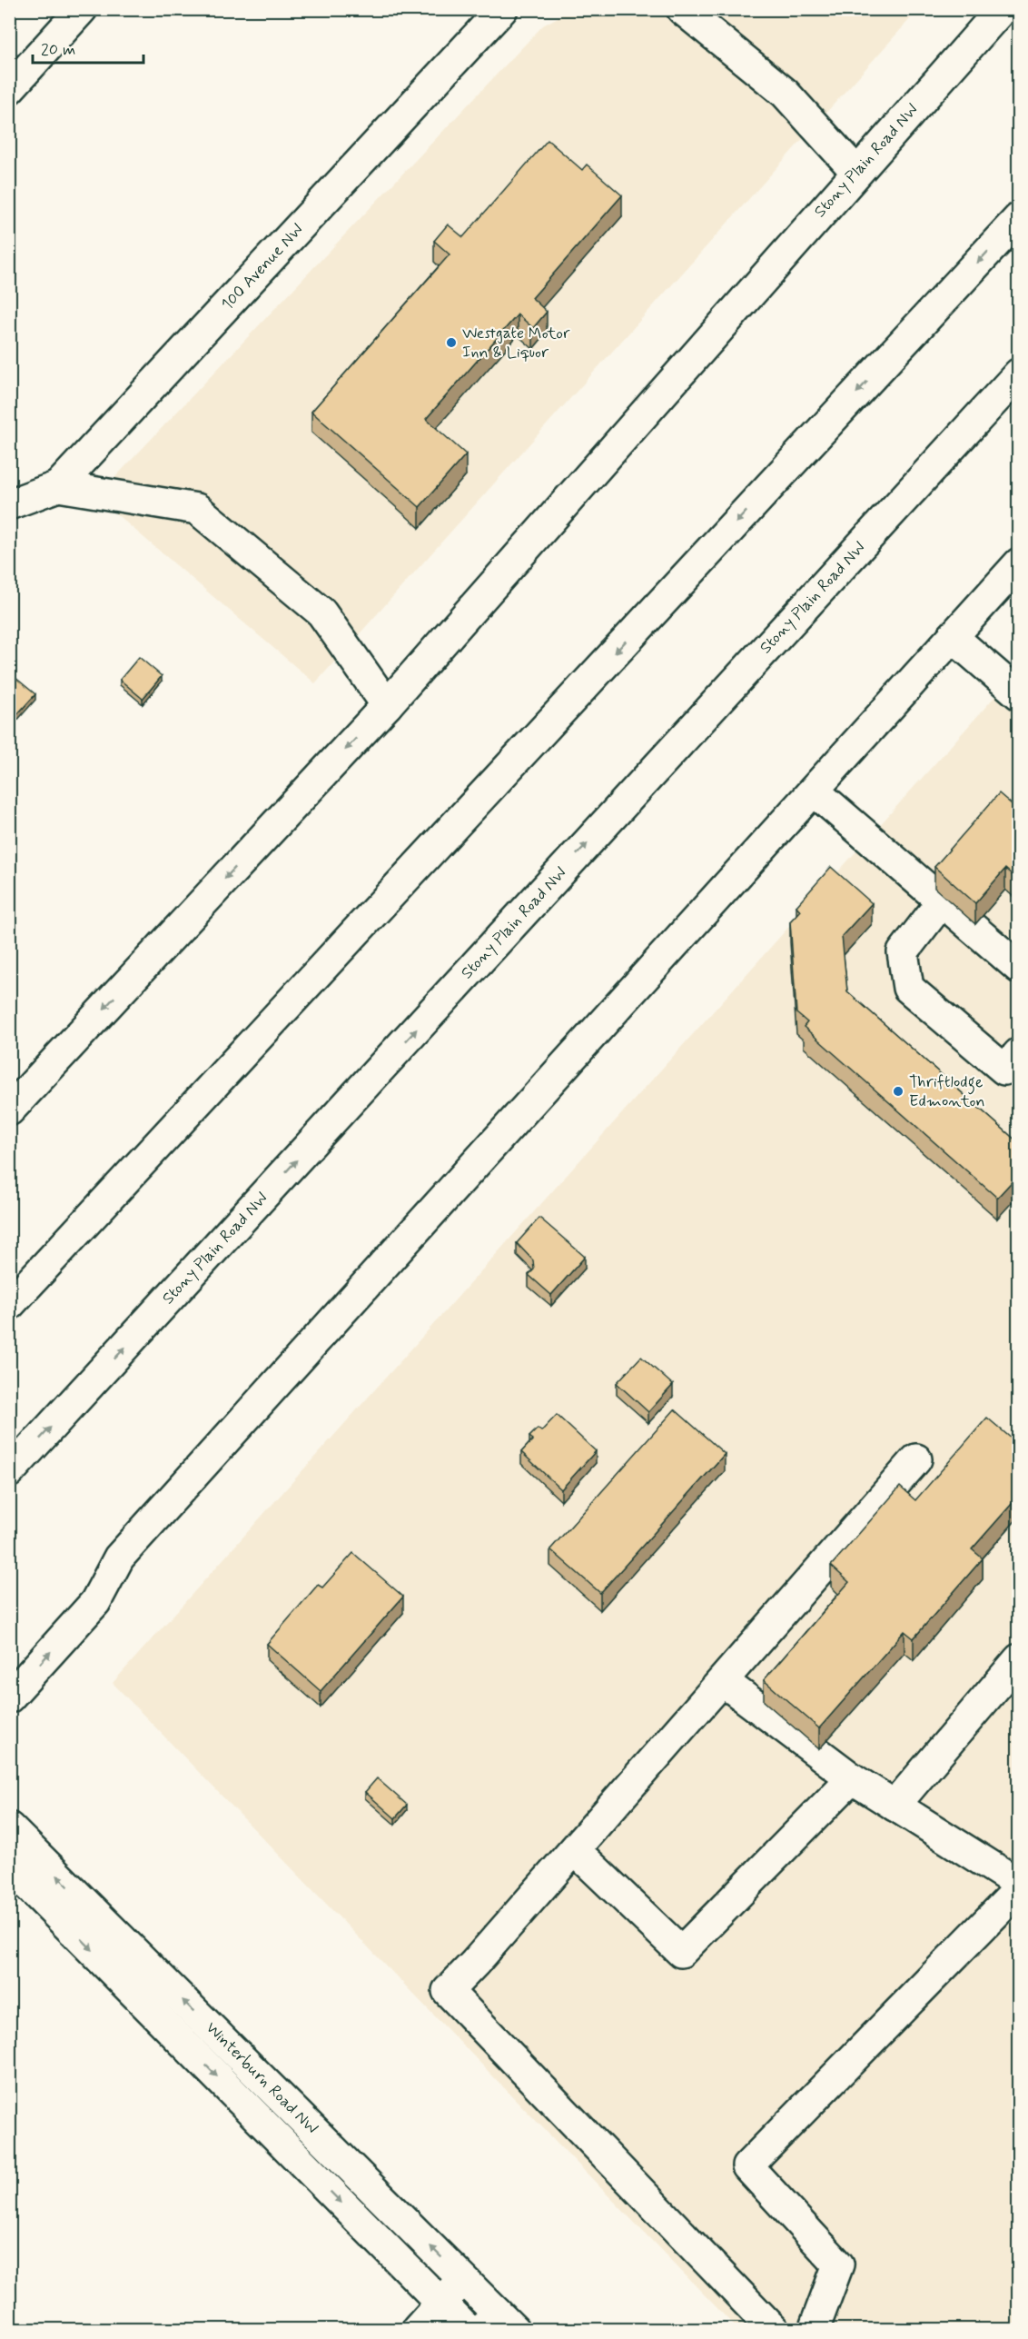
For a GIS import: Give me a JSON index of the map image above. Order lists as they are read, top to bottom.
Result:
{
  "streets": {
    "main road": ["Stony Plain Road NW", "100 Avenue NW", "Winterburn Road NW"]
  },
  "places": ["Westgate Motor Inn & Liquor", "Thriftlodge Edmonton"],
  "scale_bar": "20 m"
}
